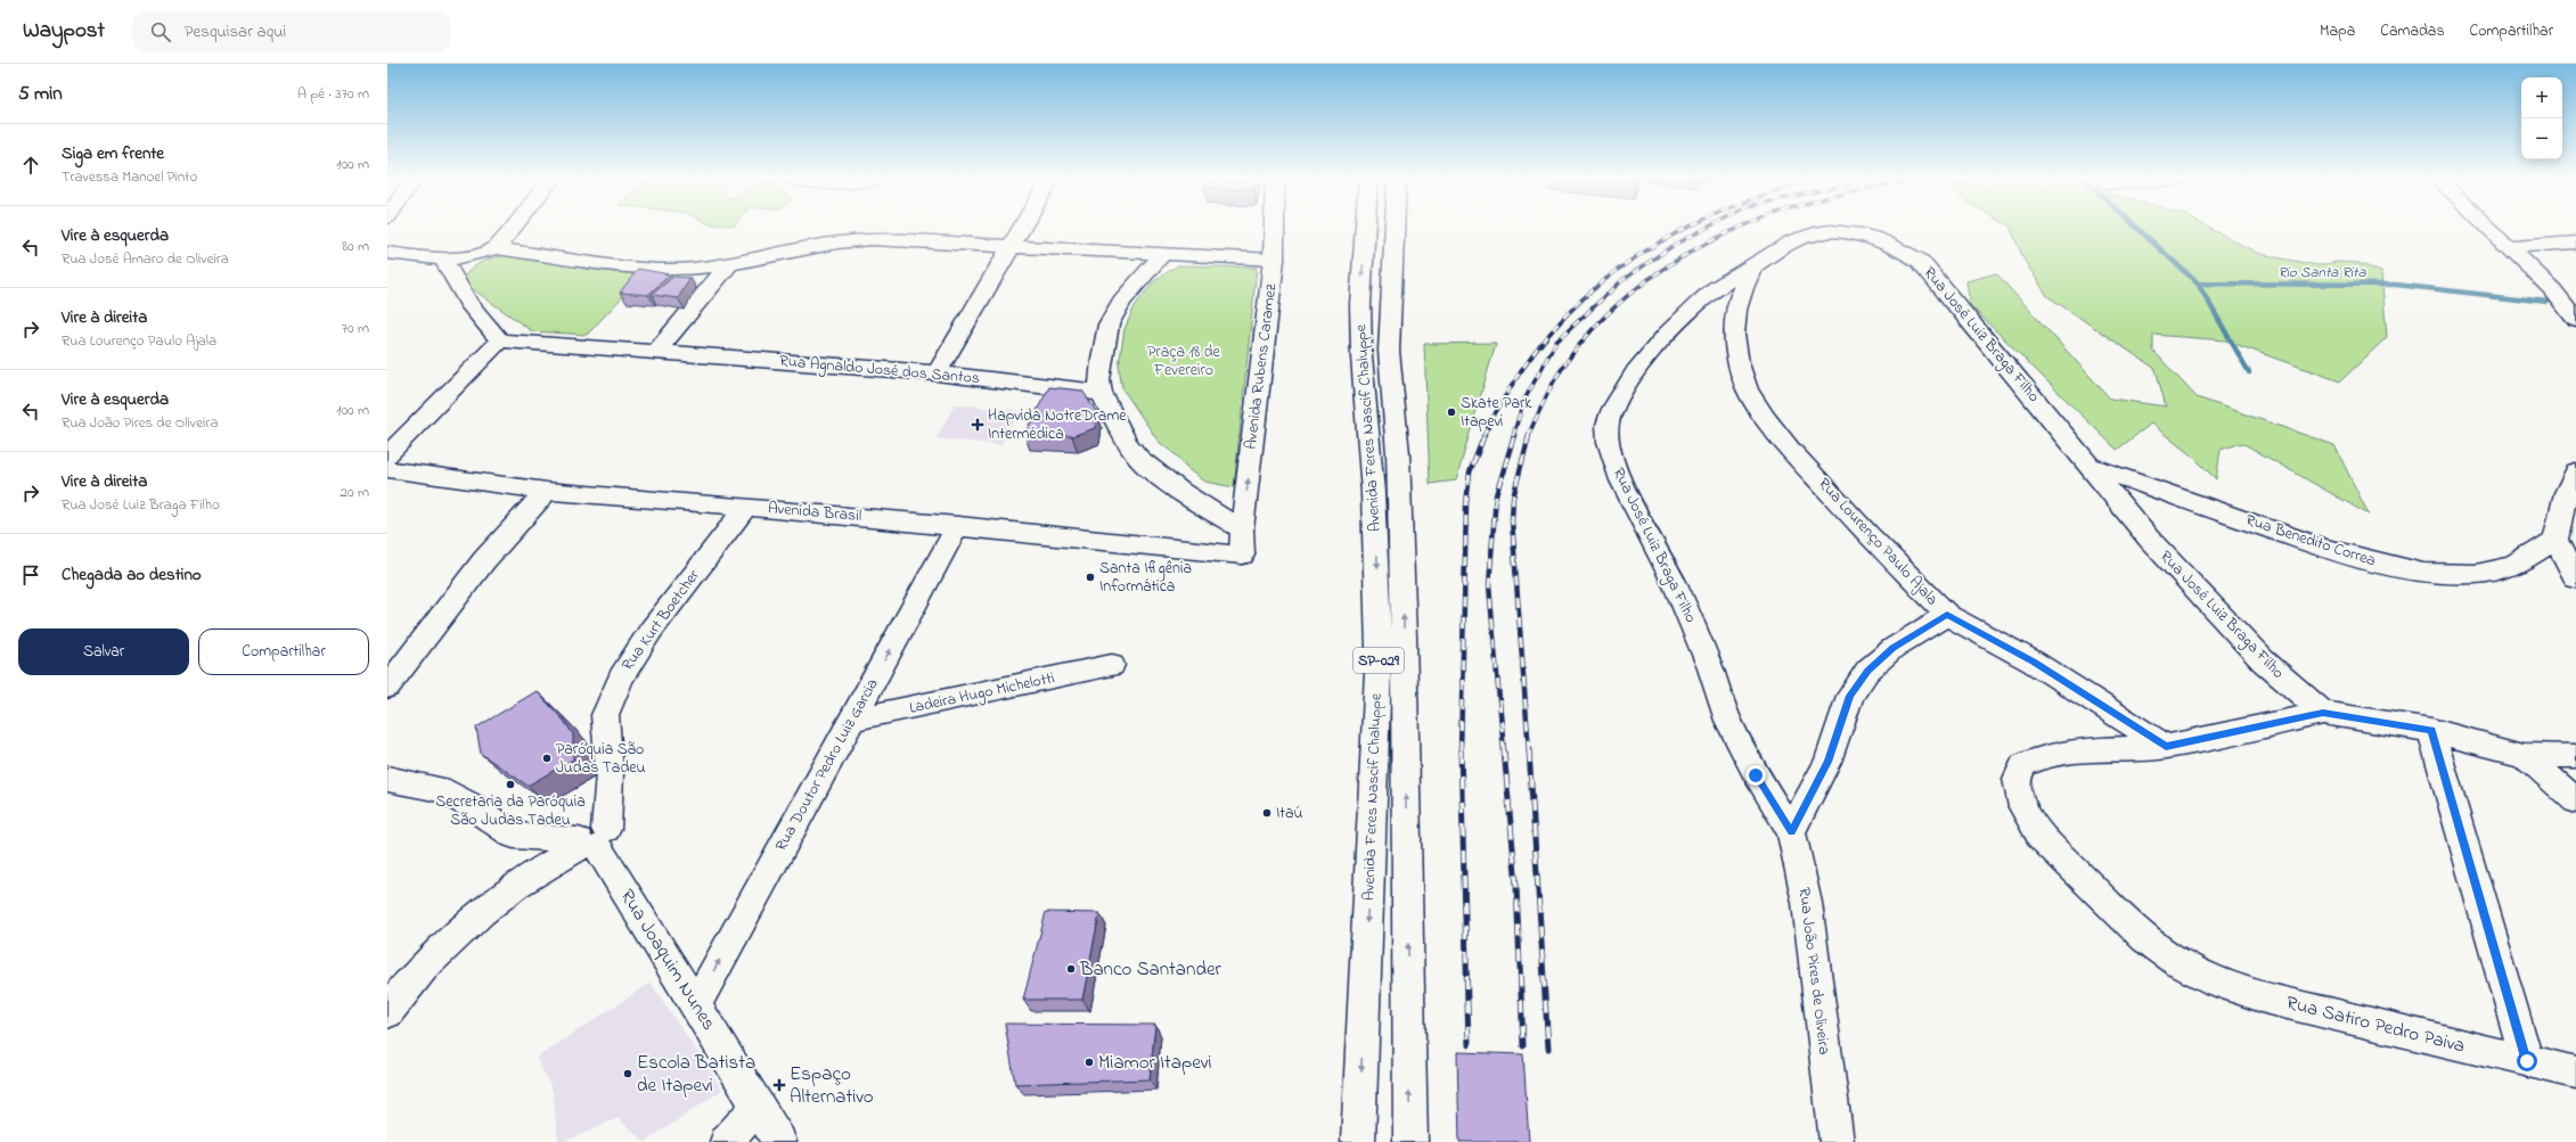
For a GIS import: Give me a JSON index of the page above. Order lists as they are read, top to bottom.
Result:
{
  "streets": {
    "main road": [
      "Rua José Luiz Braga Filho",
      "Avenida Rubens Caramez",
      "Rua Agnaldo José dos Santos",
      "Avenida Feres Nascif Chaluppe",
      "Avenida Brasil",
      "Rua Benedito Correa",
      "Rua Lourenço Paulo Ajala",
      "Rua Kurt Boetcher",
      "SP-029",
      "Ladeira Hugo Michelotti",
      "Rua Doutor Pedro Luiz Garcia",
      "Rua Joaquim Nunes",
      "Rua João Pires de Oliveira",
      "Rua Satiro Pedro Paiva"
    ]
  },
  "crossings": [
    ["Rua José Luiz Braga Filho", "Rua Benedito Correa"],
    ["Rua José Luiz Braga Filho", "Rua Lourenço Paulo Ajala"],
    ["Rua José Luiz Braga Filho", "Rua João Pires de Oliveira"],
    ["Rua José Luiz Braga Filho", "Rua Satiro Pedro Paiva"],
    ["Avenida Rubens Caramez", "Avenida Brasil"],
    ["Avenida Brasil", "Rua Kurt Boetcher"],
    ["Avenida Brasil", "Rua Doutor Pedro Luiz Garcia"],
    ["Rua Lourenço Paulo Ajala", "Rua Satiro Pedro Paiva"],
    ["Rua Kurt Boetcher", "Rua Joaquim Nunes"],
    ["Ladeira Hugo Michelotti", "Rua Doutor Pedro Luiz Garcia"],
    ["Rua Doutor Pedro Luiz Garcia", "Rua Joaquim Nunes"]
  ],
  "one_way": ["Rua Doutor Pedro Luiz Garcia"],
  "water": ["Rio Santa Rita"],
  "parks": ["Praça 18 de Fevereiro"],
  "places": {
    "other": [
      "Skate Park Itapevi",
      "Santa Ifigênia Informática",
      "Paróquia São Judas Tadeu",
      "Secretaria da Paróquia São Judas Tadeu",
      "Itaú",
      "Banco Santander",
      "Miamor Itapevi",
      "Escola Batista de Itapevi"
    ],
    "health": ["Hapvida NotreDrame Intermédica", "Espaço Alternativo"]
  },
  "page": {
    "header": "Waypost",
    "search": "Pesquisar aqui",
    "nav": ["Mapa", "Camadas", "Compartilhar"],
    "heading": ["5 min", "A pé · 370 m"],
    "map_buttons": ["+", "−"],
    "list": [
      ["Siga em frente", "Travessa Manoel Pinto", "100 m"],
      ["Vire à esquerda", "Rua José Amaro de Oliveira", "80 m"],
      ["Vire à direita", "Rua Lourenço Paulo Ajala", "70 m"],
      ["Vire à esquerda", "Rua João Pires de Oliveira", "100 m"],
      ["Vire à direita", "Rua José Luiz Braga Filho", "20 m"],
      "Chegada ao destino"
    ],
    "buttons": ["Salvar", "Compartilhar"]
  }
}
